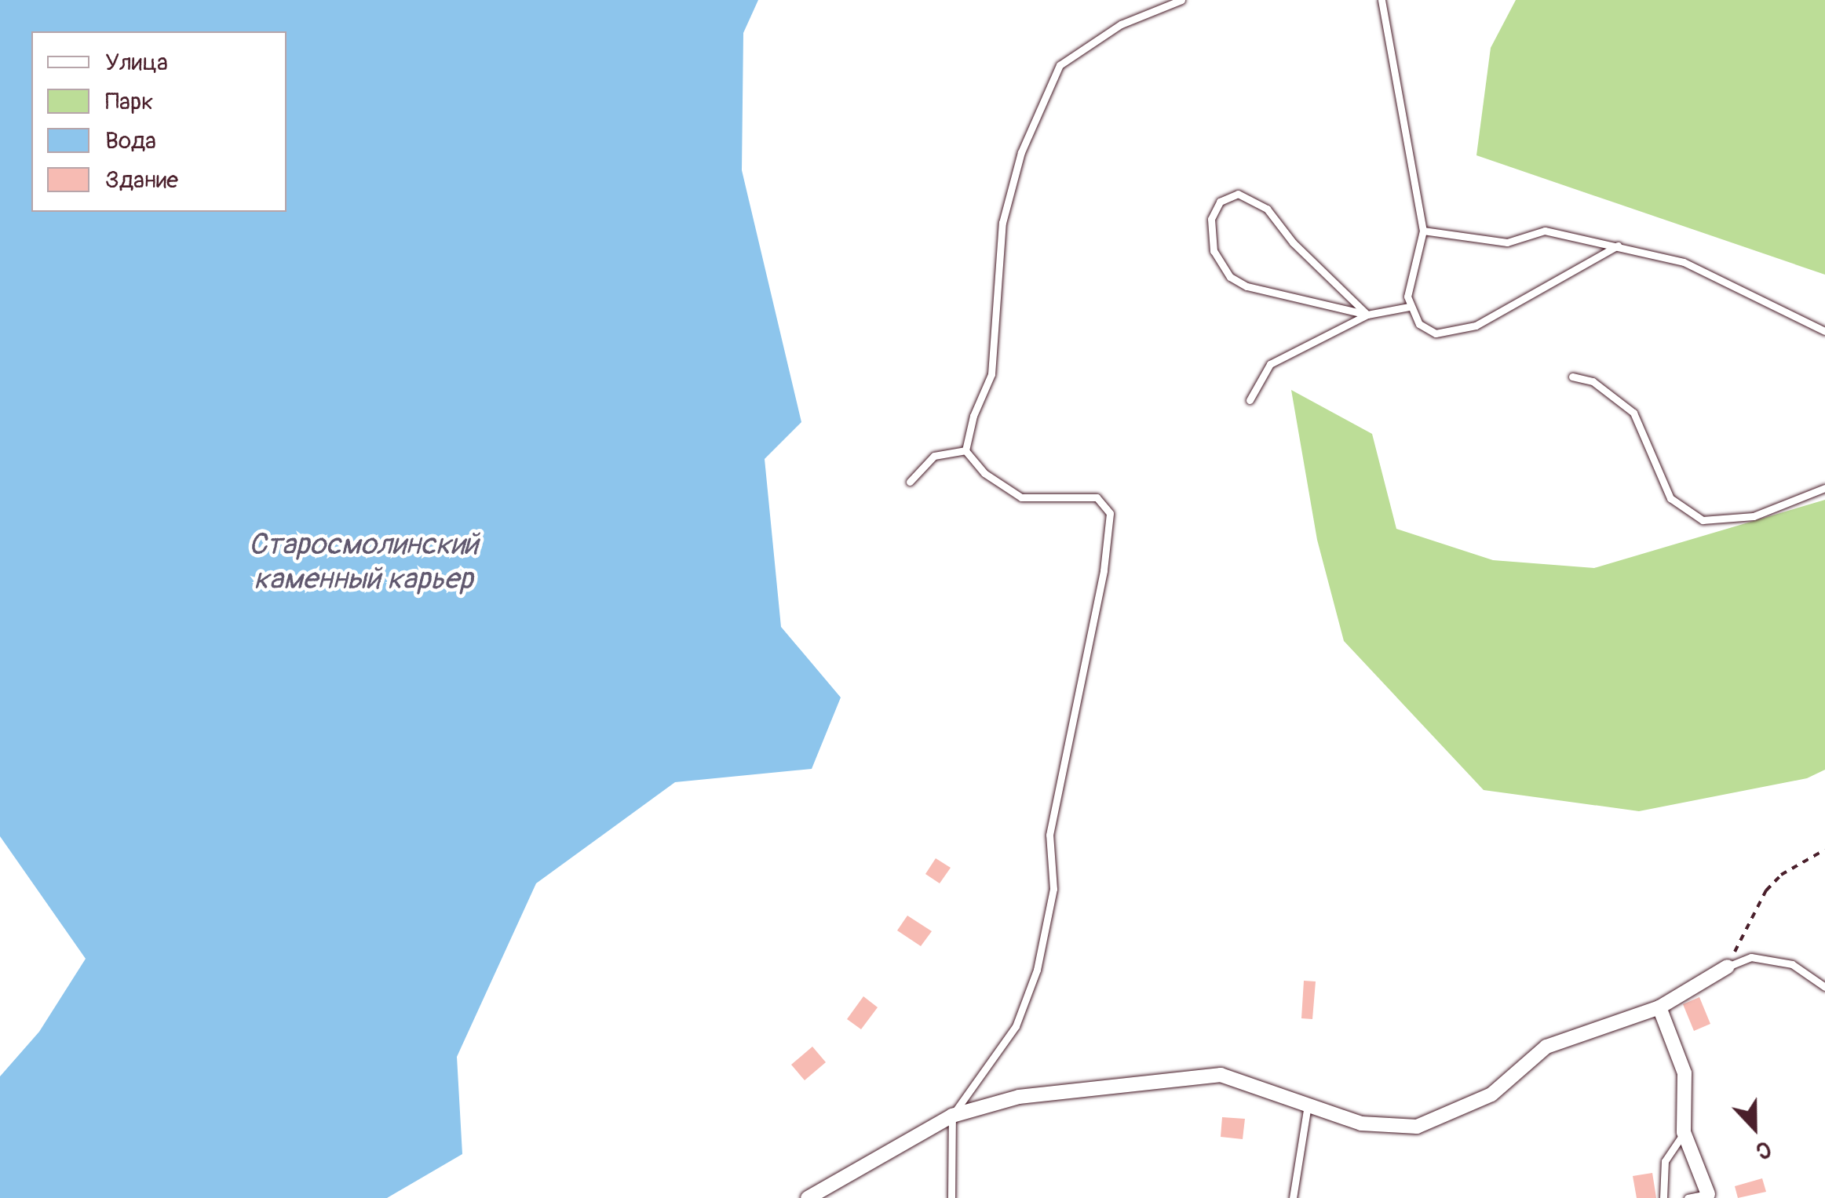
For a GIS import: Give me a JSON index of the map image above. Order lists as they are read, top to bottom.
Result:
{
  "water": ["Старосмолинский каменный карьер"],
  "legend": [
    "Улица",
    "Парк",
    "Вода",
    "Здание"
  ],
  "north": "bottom"
}
